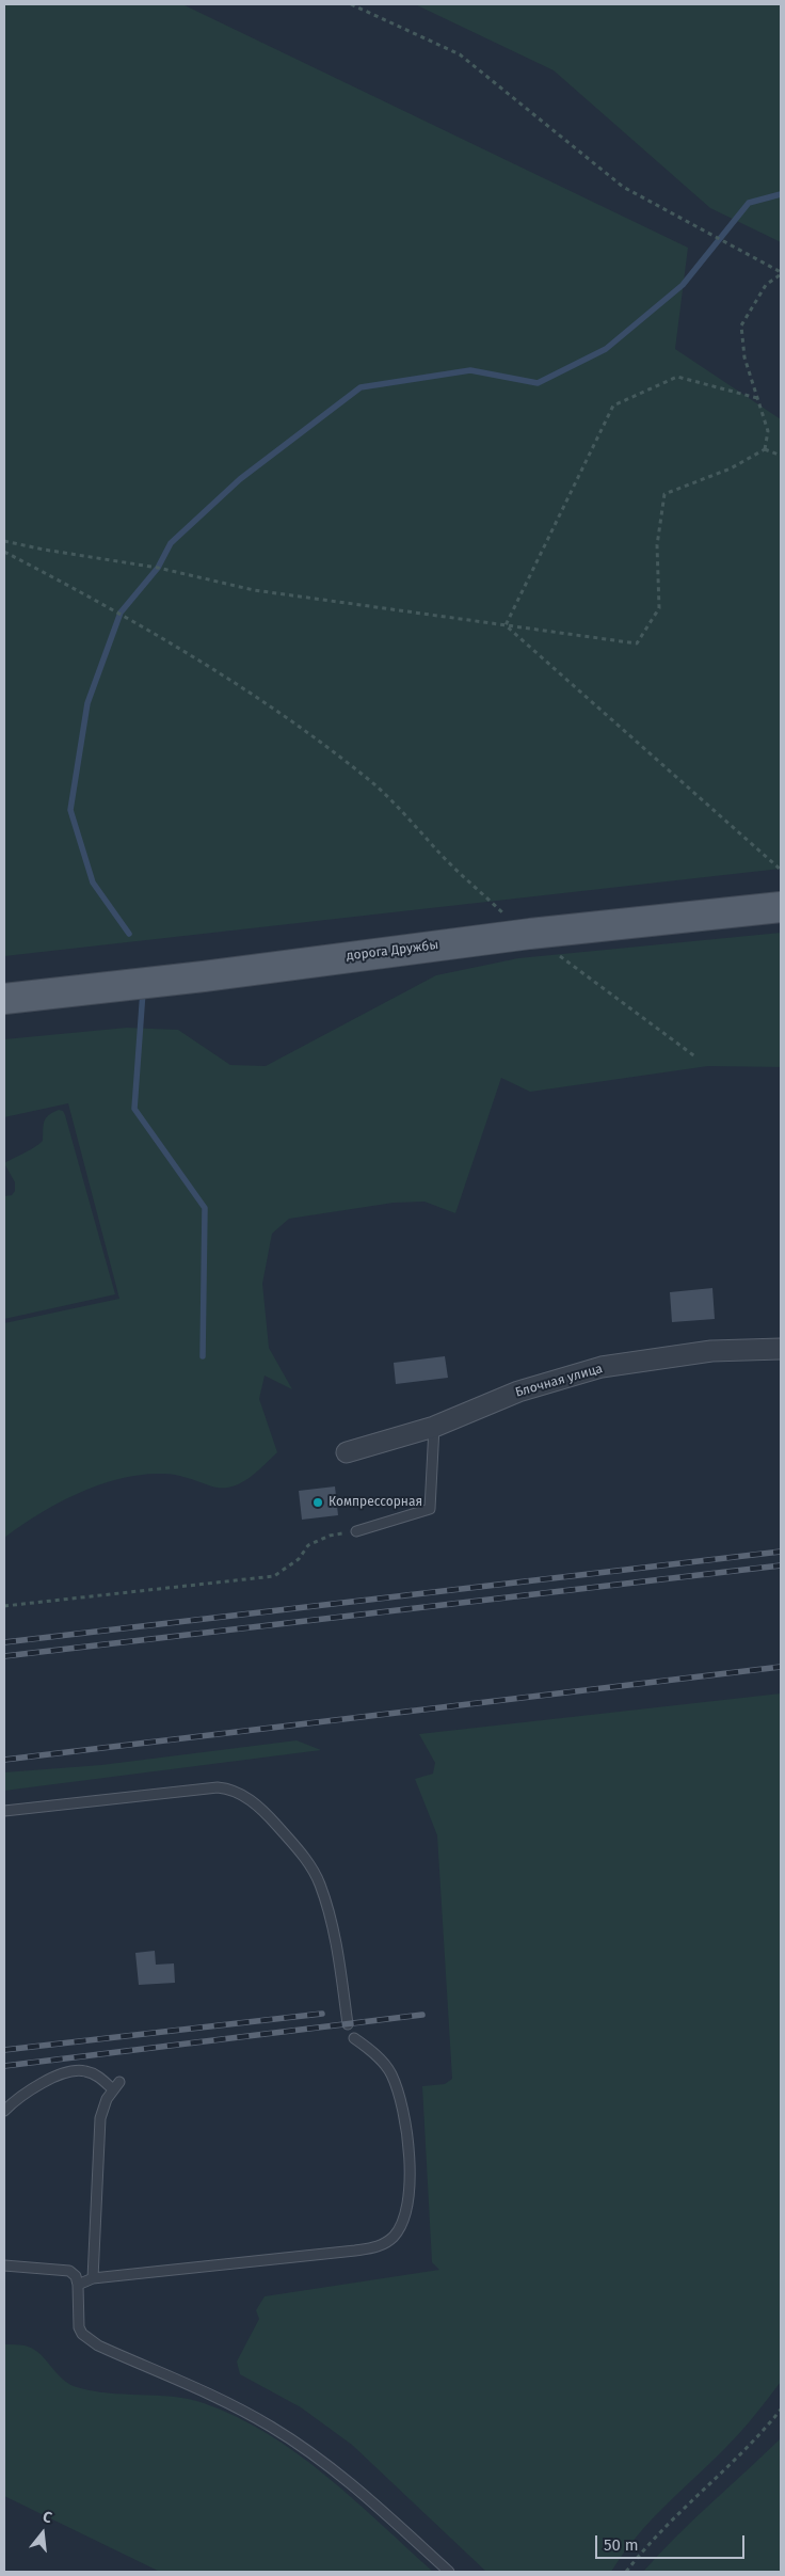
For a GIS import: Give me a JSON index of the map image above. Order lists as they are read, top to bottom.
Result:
{
  "streets": {
    "main road": ["дорога Дружбы"],
    "street": ["Блочная улица"]
  },
  "places": ["Компрессорная"],
  "scale_bar": "50 m",
  "north": "top"
}
